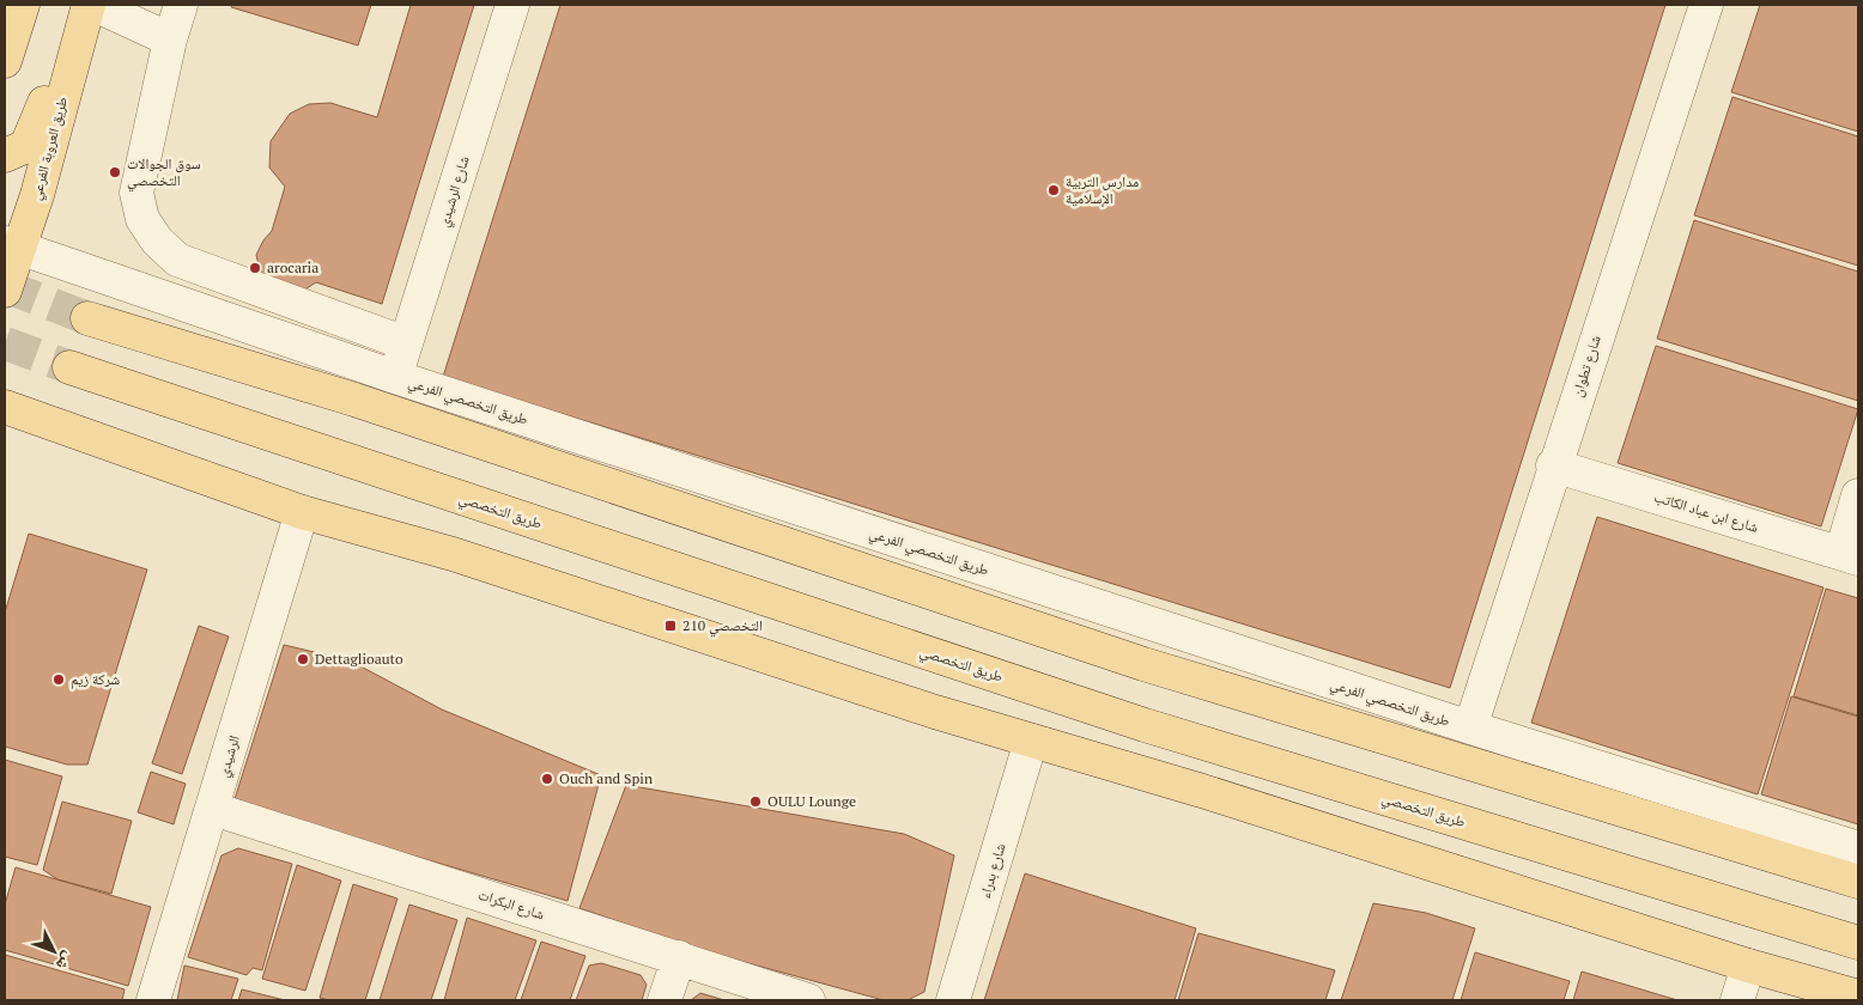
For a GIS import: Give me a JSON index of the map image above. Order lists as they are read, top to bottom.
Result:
{
  "streets": {
    "main road": ["طريق العروبة الفرعي", "طريق التخصصي"],
    "street": [
      "شارع الرشيدي",
      "شارع تطوان",
      "طريق التخصصي الفرعي",
      "شارع ابن عباد الكاتب",
      "الرشيدي",
      "شارع بدراء",
      "شارع البكرات"
    ]
  },
  "crossings": [
    ["طريق العروبة الفرعي", "طريق التخصصي الفرعي"],
    ["شارع الرشيدي", "طريق التخصصي الفرعي"],
    ["شارع تطوان", "طريق التخصصي الفرعي"],
    ["شارع تطوان", "شارع ابن عباد الكاتب"],
    ["الرشيدي", "شارع البكرات"]
  ],
  "places": {
    "other": [
      "سوق الجوالات التخصصي",
      "مدارس التربية الإسلامية",
      "arocaria",
      "Dettaglioauto",
      "شركة زيم",
      "Ouch and Spin",
      "OULU Lounge"
    ],
    "transit": ["التخصصي 210"]
  },
  "north": "bottom right"
}
